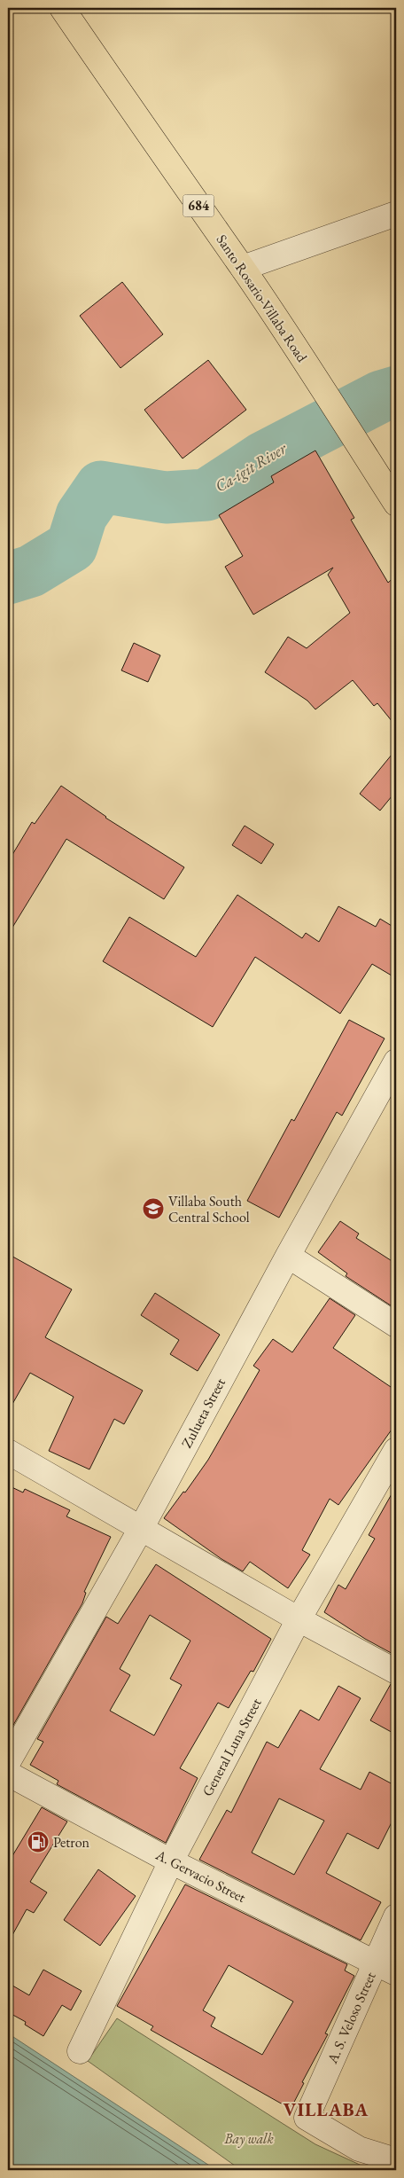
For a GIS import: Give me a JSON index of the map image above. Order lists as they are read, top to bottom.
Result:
{
  "streets": {
    "main road": ["684", "Santo Rosario-Villaba Road"],
    "street": [
      "Zulueta Street",
      "General Luna Street",
      "A. Gervacio Street",
      "A. S. Veloso Street"
    ]
  },
  "crossings": [
    ["General Luna Street", "A. Gervacio Street"],
    ["A. Gervacio Street", "A. S. Veloso Street"]
  ],
  "districts": ["VILLABA"],
  "water": ["Ca-igit River"],
  "parks": ["Bay walk"],
  "places": {
    "school or university": ["Villaba South Central School"],
    "fuel station": ["Petron"]
  }
}
